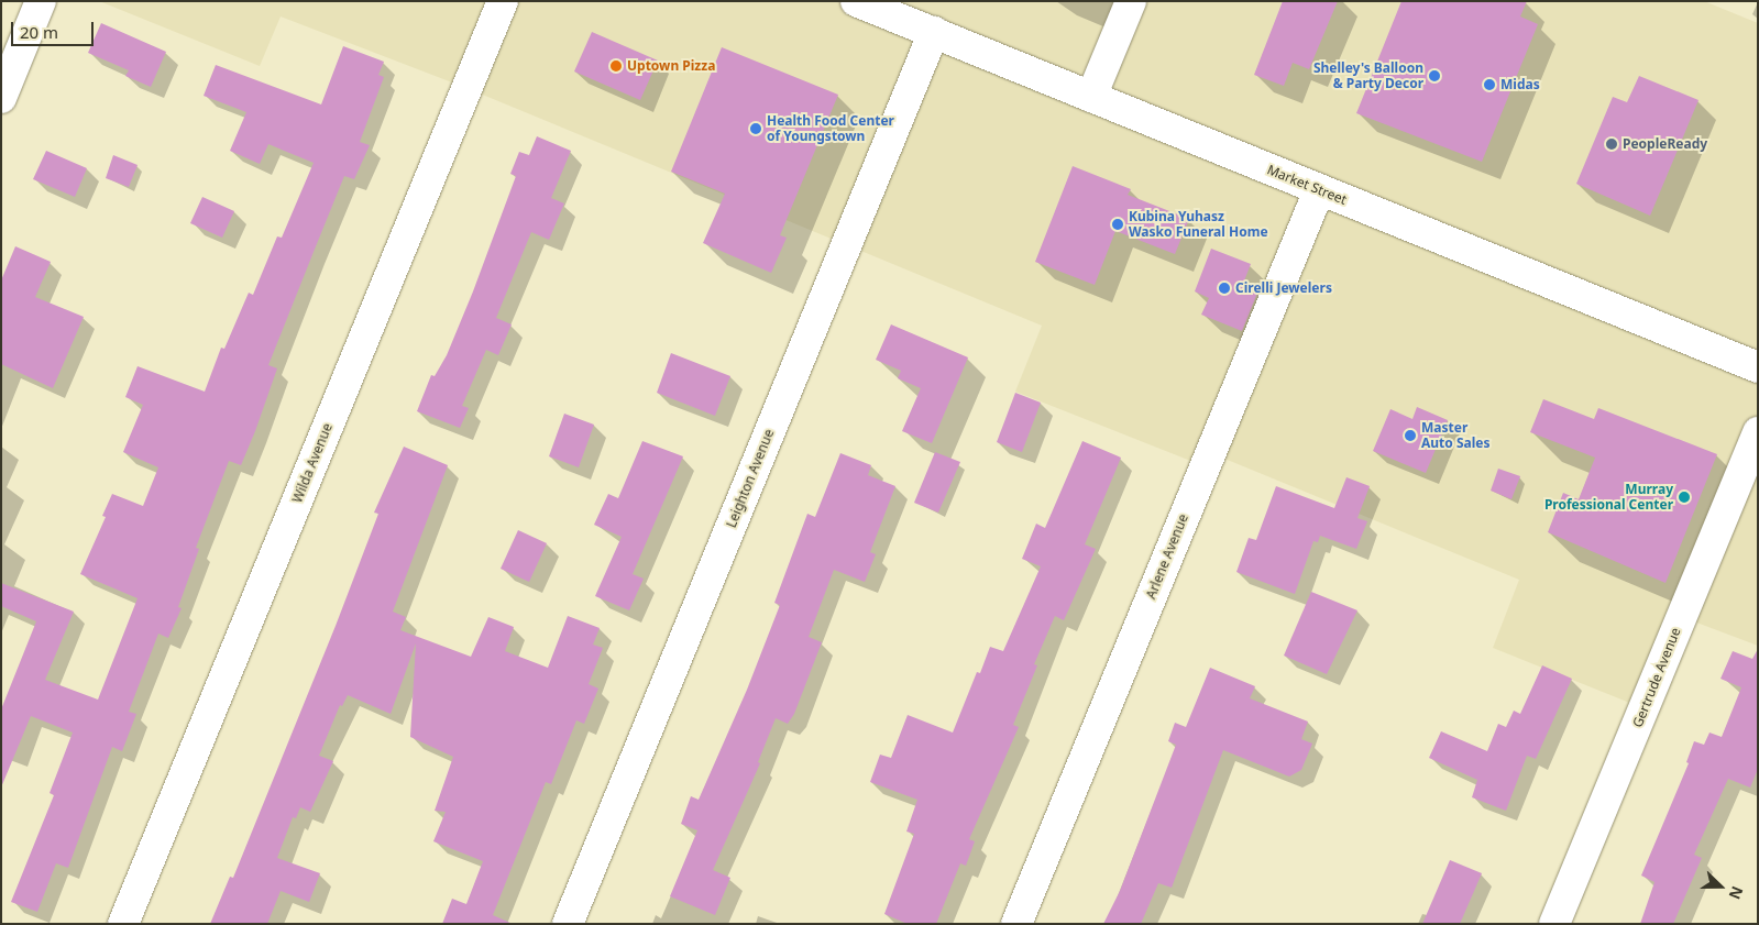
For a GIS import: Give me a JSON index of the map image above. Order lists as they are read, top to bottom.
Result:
{
  "streets": {
    "street": [
      "Market Street",
      "Wilda Avenue",
      "Leighton Avenue",
      "Arlene Avenue",
      "Gertrude Avenue"
    ]
  },
  "crossings": [
    ["Market Street", "Leighton Avenue"],
    ["Market Street", "Arlene Avenue"]
  ],
  "places": [
    "Uptown Pizza",
    "Shelley's Balloon & Party Decor",
    "Midas",
    "Health Food Center of Youngstown",
    "PeopleReady",
    "Kubina Yuhasz Wasko Funeral Home",
    "Cirelli Jewelers",
    "Master Auto Sales",
    "Murray Professional Center"
  ],
  "scale_bar": "20 m",
  "north": "right"
}
